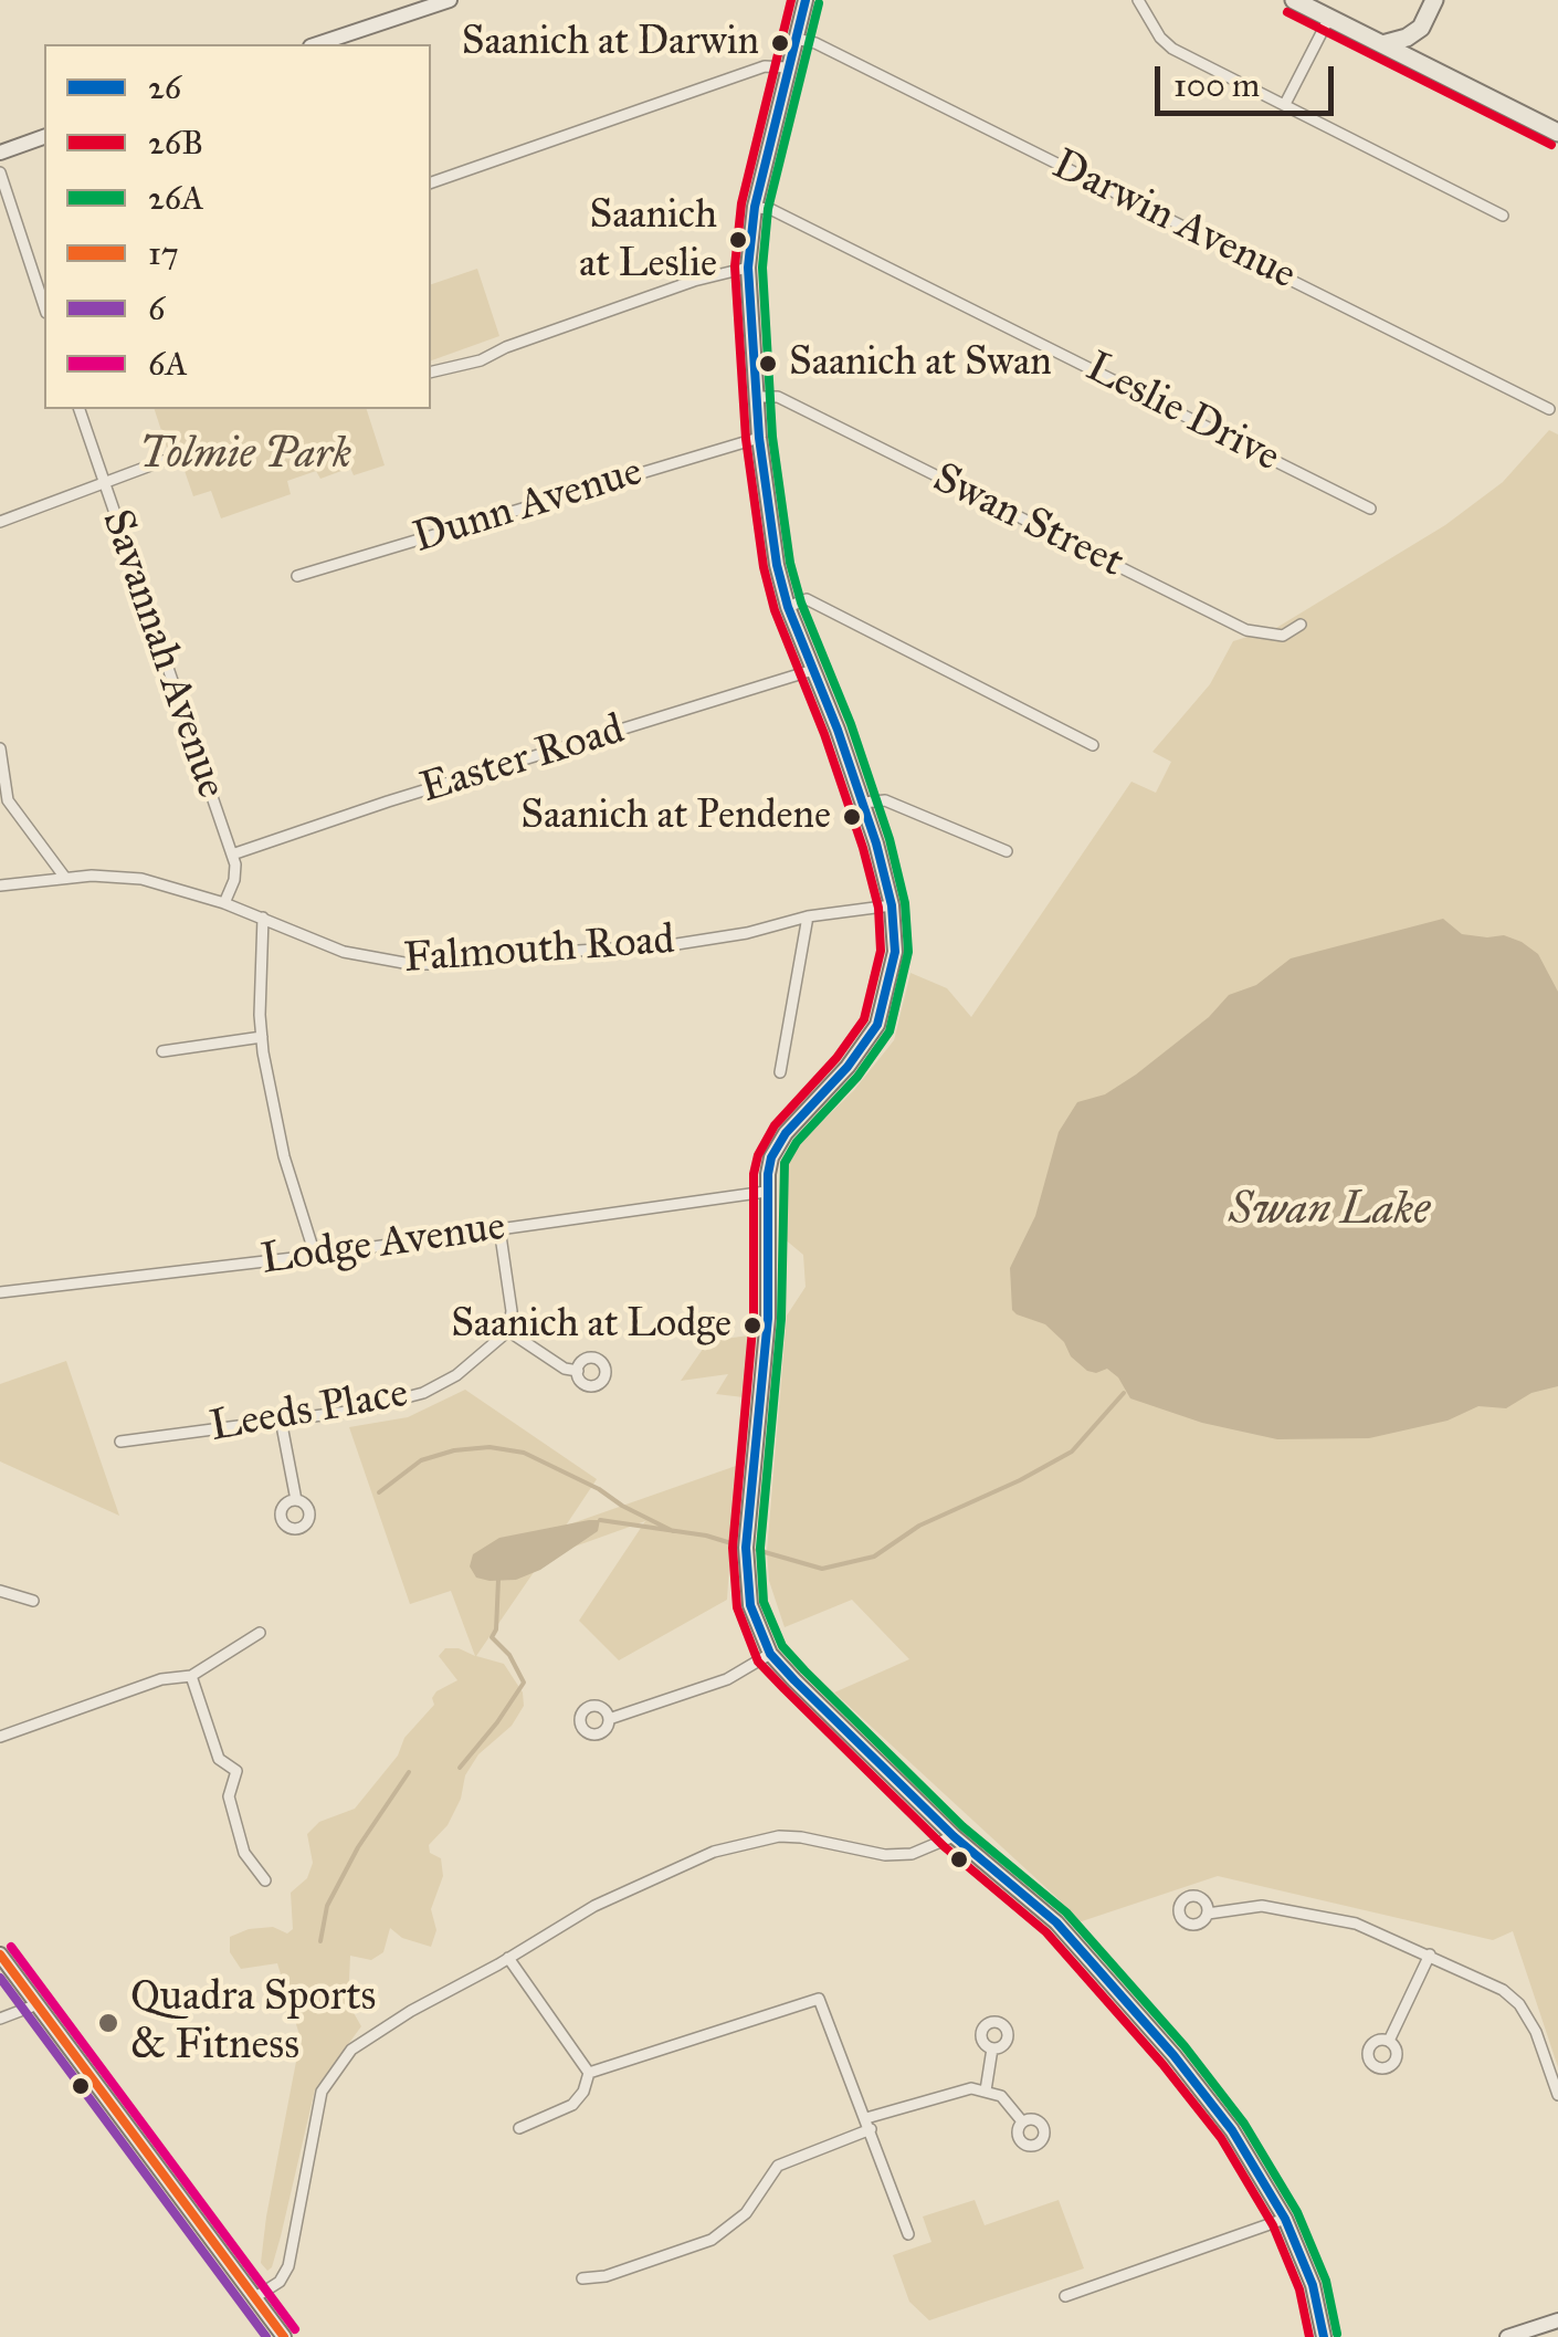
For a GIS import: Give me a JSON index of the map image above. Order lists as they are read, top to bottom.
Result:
{
  "streets": {
    "street": [
      "Darwin Avenue",
      "Leslie Drive",
      "Dunn Avenue",
      "Swan Street",
      "Savannah Avenue",
      "Easter Road",
      "Falmouth Road",
      "Lodge Avenue",
      "Leeds Place"
    ]
  },
  "crossings": [
    ["Savannah Avenue", "Easter Road"],
    ["Savannah Avenue", "Falmouth Road"]
  ],
  "water": ["Swan Lake"],
  "parks": ["Tolmie Park"],
  "places": [
    "Saanich at Darwin",
    "Saanich at Leslie",
    "Saanich at Swan",
    "Saanich at Pendene",
    "Saanich at Lodge",
    "Quadra Sports & Fitness"
  ],
  "lines": [
    "transit line 26",
    "transit line 26B",
    "transit line 26A",
    "transit line 6A",
    "transit line 17",
    "transit line 6"
  ],
  "legend": [
    "26",
    "26B",
    "26A",
    "17",
    "6",
    "6A"
  ],
  "scale_bar": "100 m"
}
